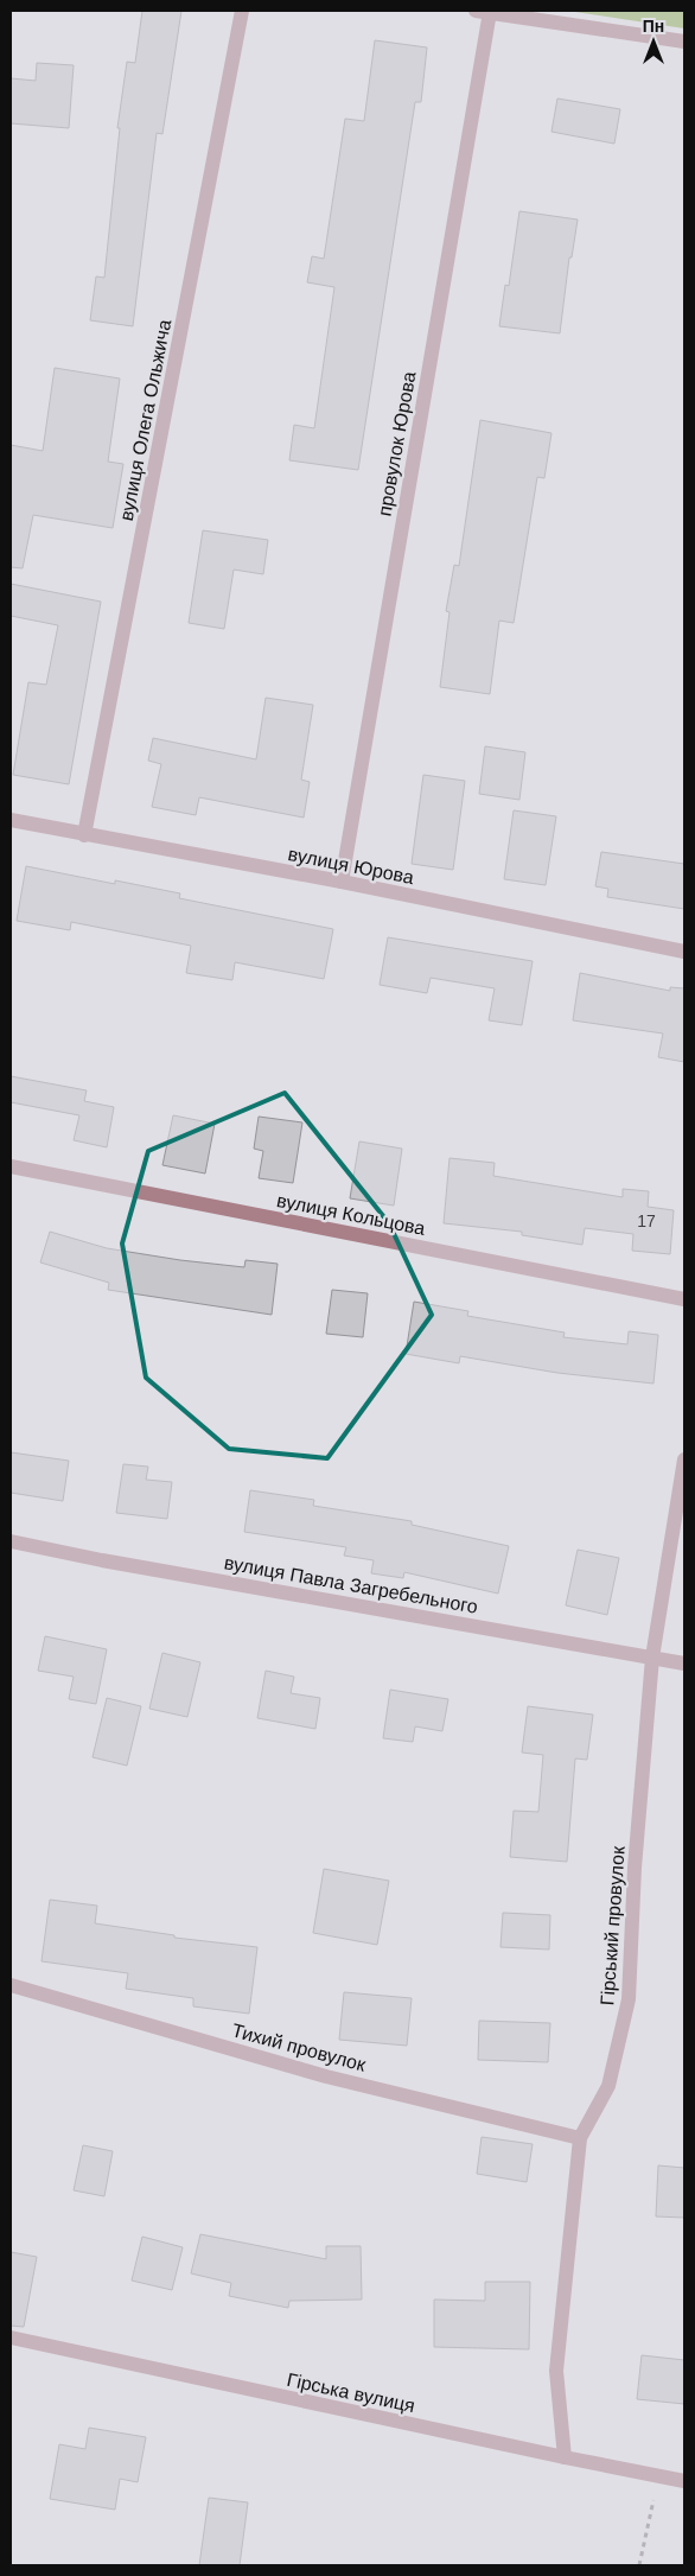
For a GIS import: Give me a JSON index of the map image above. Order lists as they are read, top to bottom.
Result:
{
  "streets": {
    "street": [
      "вулиця Олега Ольжича",
      "провулок Юрова",
      "вулиця Юрова",
      "вулиця Кольцова",
      "вулиця Павла Загребельного",
      "Гірський провулок",
      "Тихий провулок",
      "Гірська вулиця"
    ]
  },
  "crossings": [
    ["вулиця Олега Ольжича", "вулиця Юрова"],
    ["провулок Юрова", "вулиця Юрова"],
    ["вулиця Павла Загребельного", "Гірський провулок"],
    ["Гірський провулок", "Тихий провулок"],
    ["Гірський провулок", "Гірська вулиця"]
  ],
  "house_numbers": ["17"],
  "north": "top"
}
